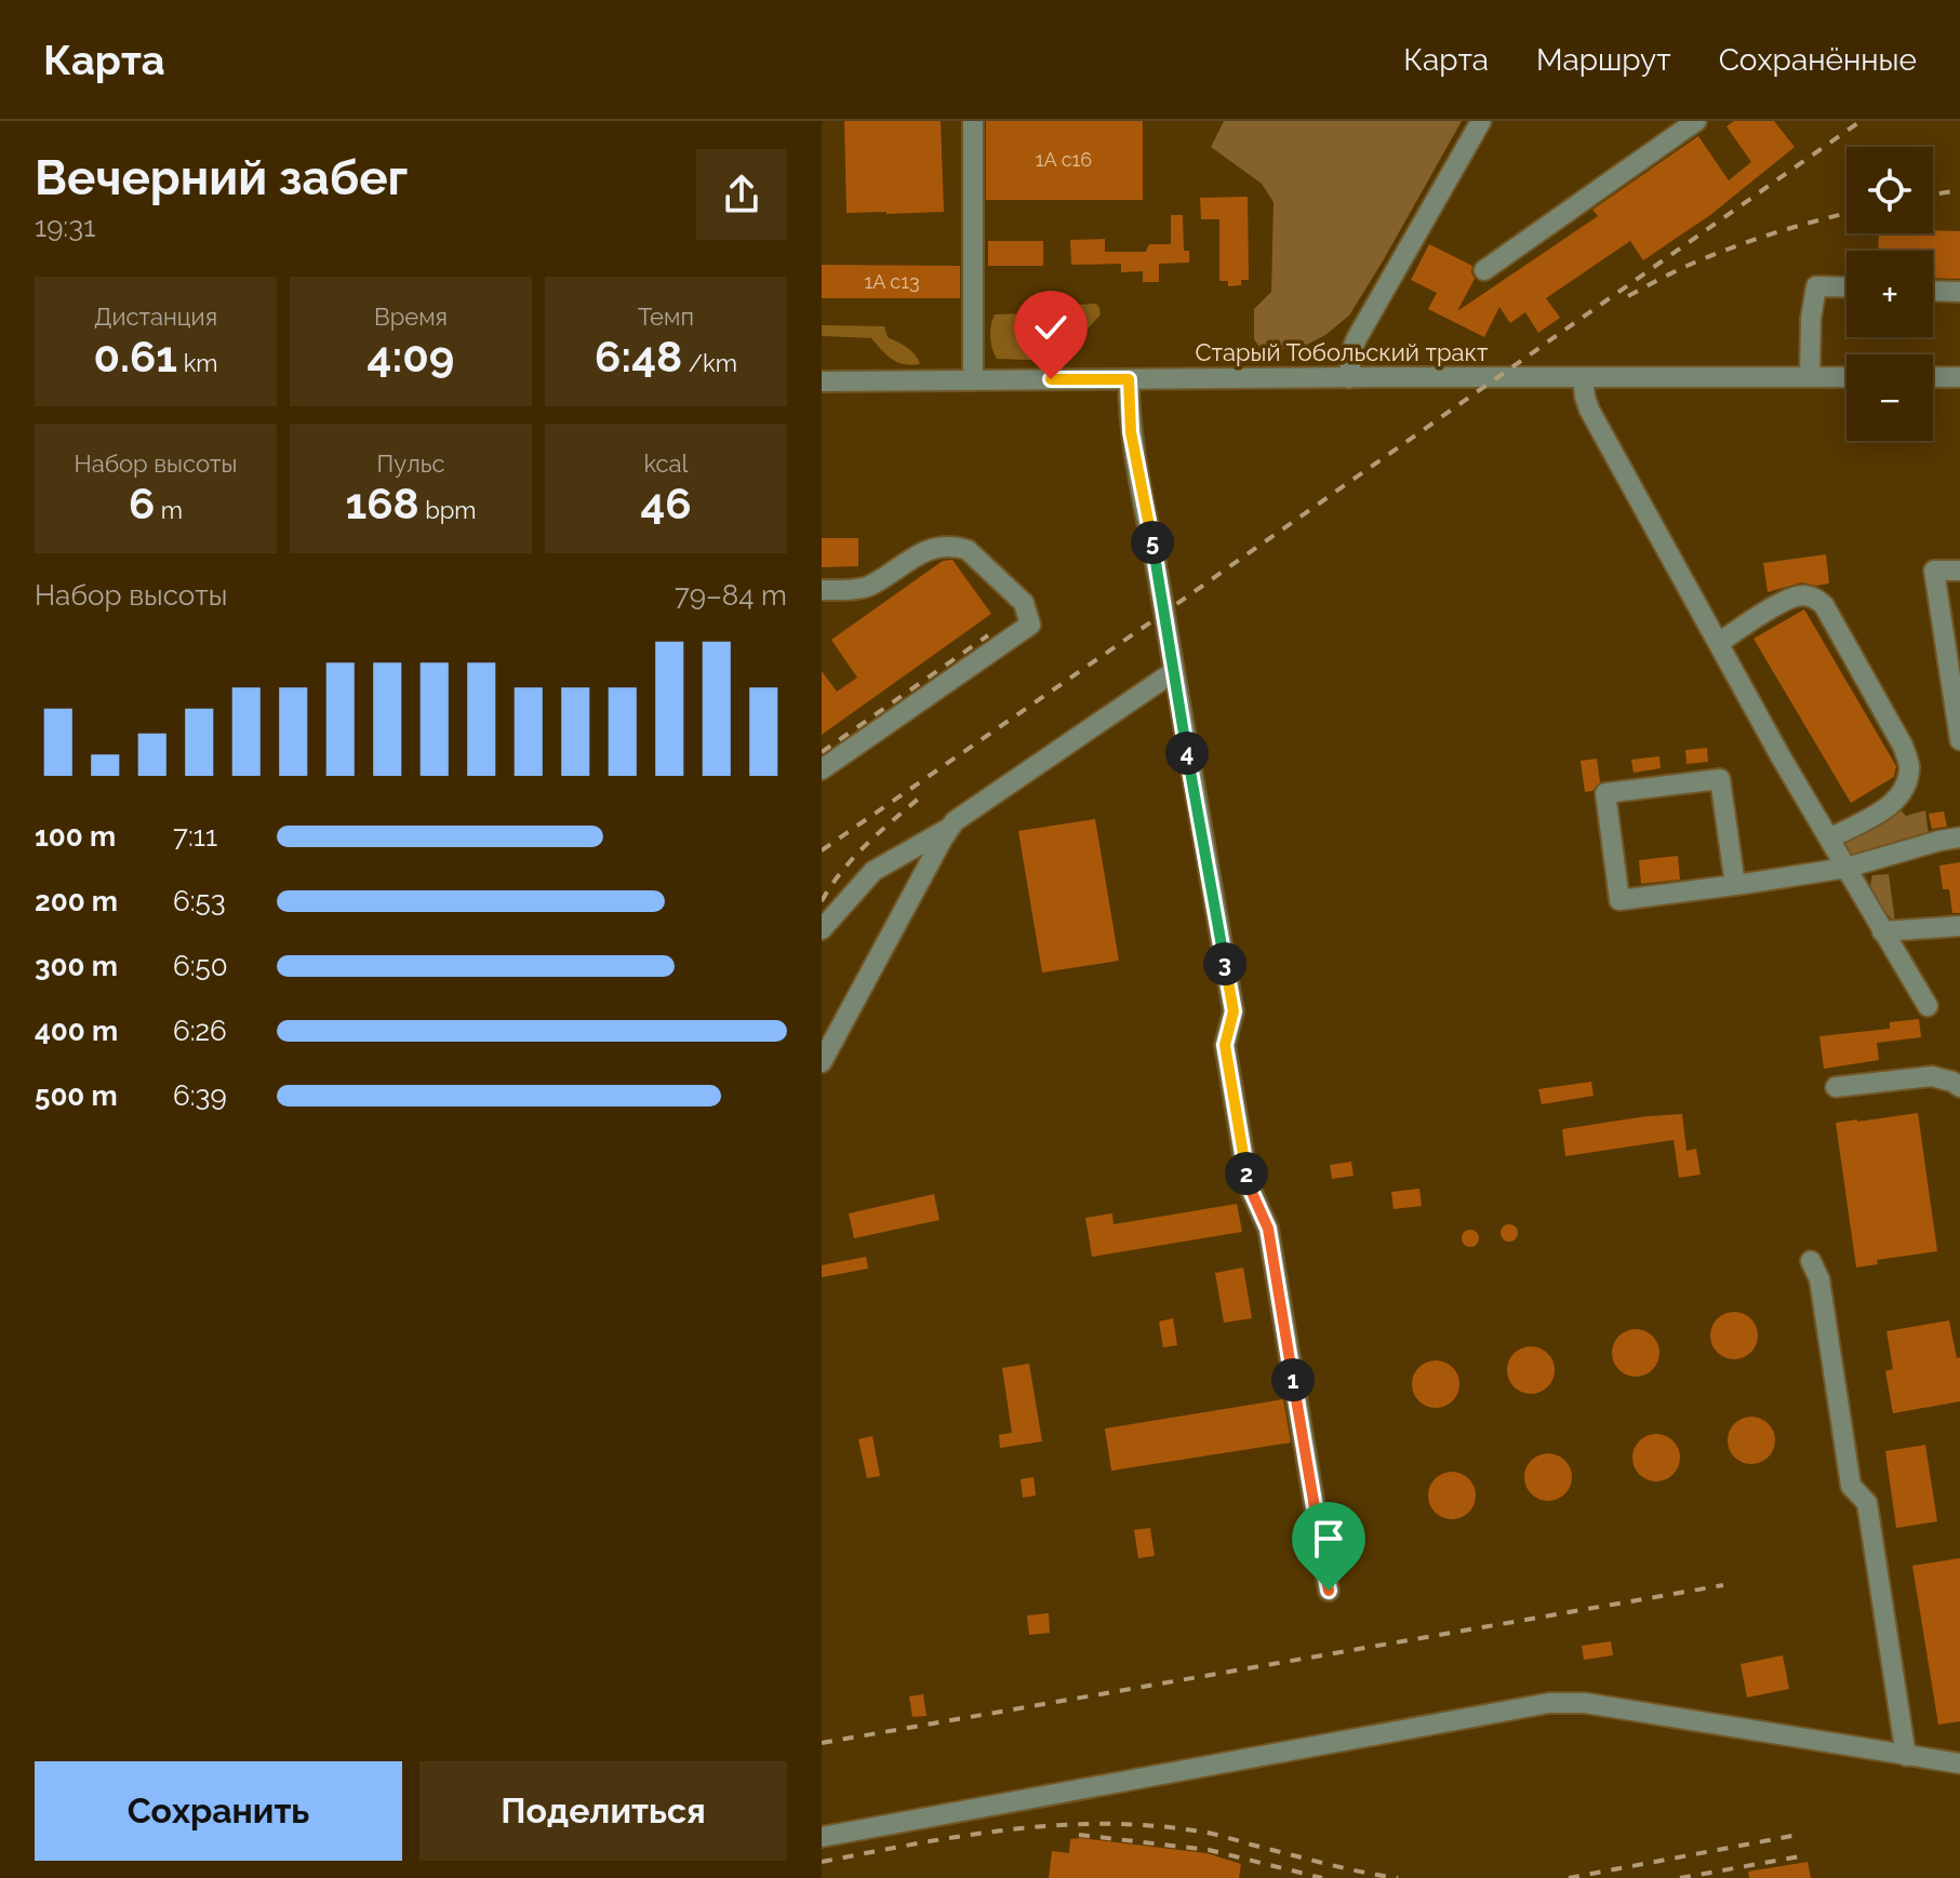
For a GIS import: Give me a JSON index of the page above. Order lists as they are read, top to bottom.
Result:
{
  "streets": {
    "street": ["Старый Тобольский тракт"]
  },
  "house_numbers": ["1А с16", "1А с13"],
  "page": {
    "header": "Карта",
    "nav": ["Карта", "Маршрут", "Сохранённые"],
    "heading": ["Вечерний забег", "19:31"],
    "map_buttons": ["+", "−"],
    "stats": [
      ["Дистанция", "0.61 km"],
      ["Время", "4:09"],
      ["Темп", "6:48 /km"],
      ["Набор высоты", "6 m"],
      ["Пульс", "168 bpm"],
      ["kcal", "46"]
    ],
    "pins": [
      "5",
      "4",
      "3",
      "2",
      "1"
    ],
    "chart": ["Набор высоты", "79–84 m"],
    "list": [
      {
        "name": "100 m",
        "note": "7:11"
      },
      {
        "name": "200 m",
        "note": "6:53"
      },
      {
        "name": "300 m",
        "note": "6:50"
      },
      {
        "name": "400 m",
        "note": "6:26"
      },
      {
        "name": "500 m",
        "note": "6:39"
      }
    ],
    "buttons": ["Сохранить", "Поделиться"]
  }
}
